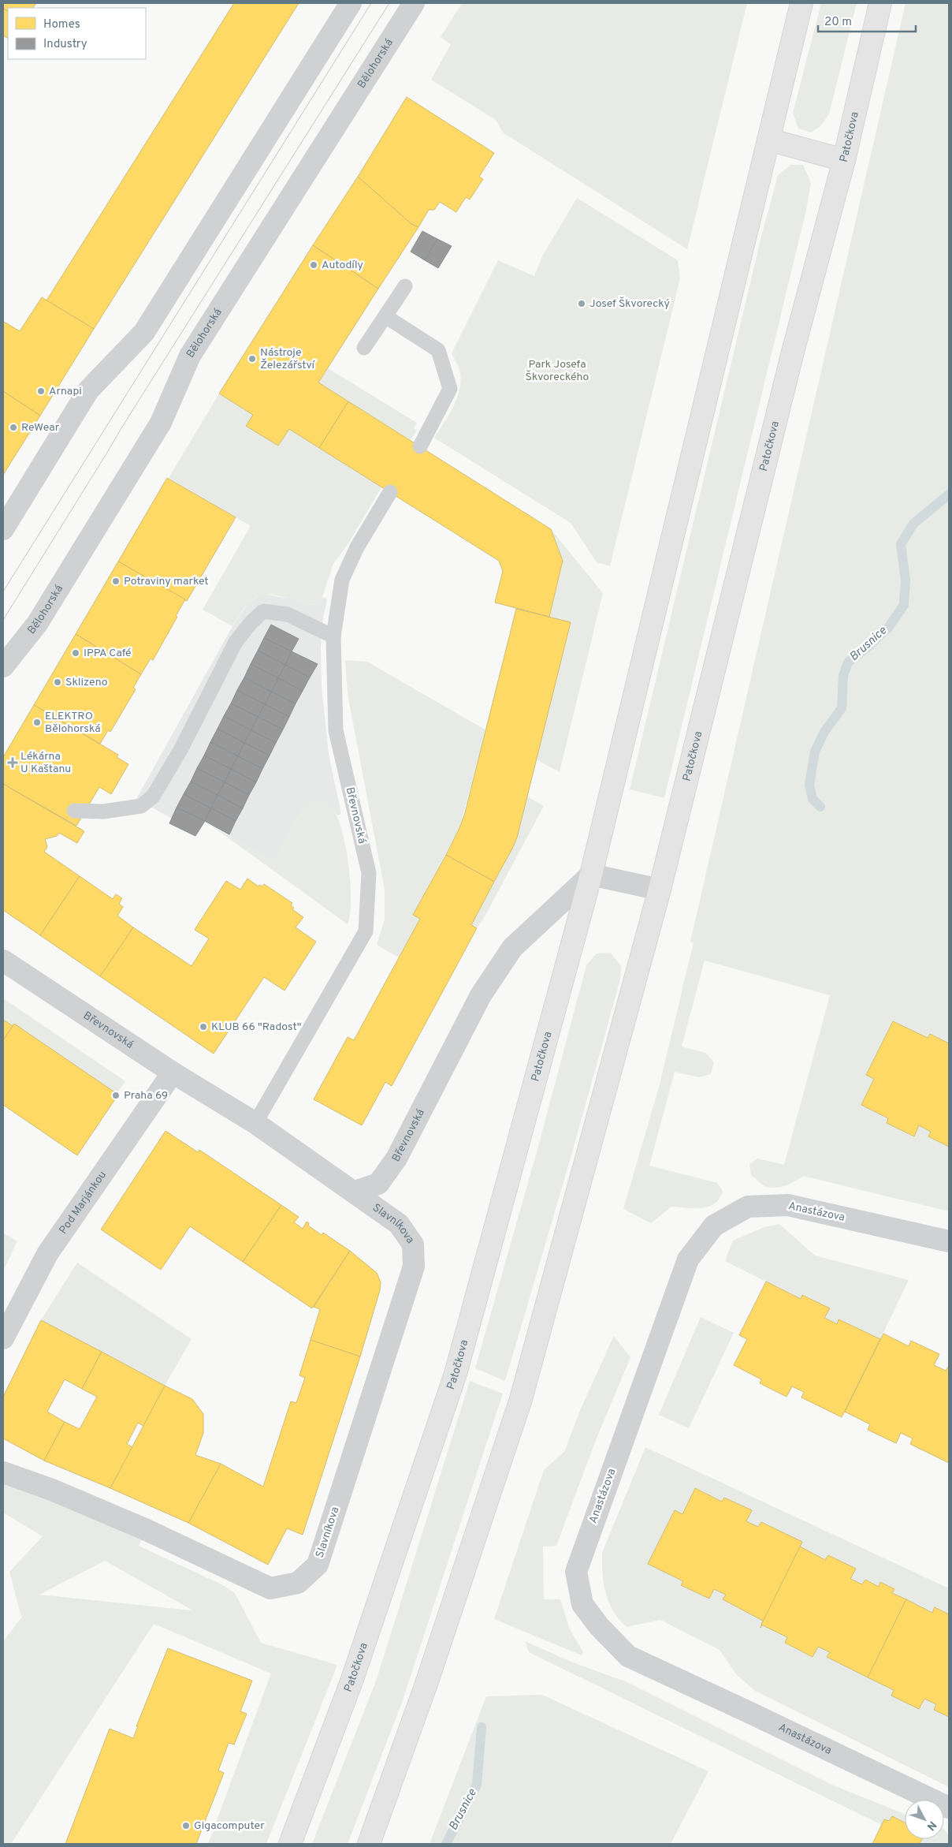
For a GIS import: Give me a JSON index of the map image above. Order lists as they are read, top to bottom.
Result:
{
  "streets": {
    "main road": ["Patočkova"],
    "street": [
      "Bělohorská",
      "Břevnovská",
      "Pod Marjánkou",
      "Anastázova",
      "Slavníkova"
    ]
  },
  "crossings": [
    ["Patočkova", "Břevnovská"],
    ["Břevnovská", "Pod Marjánkou"],
    ["Břevnovská", "Slavníkova"]
  ],
  "water": ["Brusnice"],
  "parks": ["Park Josefa Škvoreckého"],
  "places": {
    "other": [
      "Autodíly",
      "Josef Škvorecký",
      "Nástroje Železářství",
      "Arnapi",
      "ReWear",
      "Potraviny market",
      "IPPA Café",
      "Sklizeno",
      "ELEKTRO Bělohorská",
      "KLUB 66 \"Radost\"",
      "Praha 69",
      "Gigacomputer"
    ],
    "health": ["Lékárna U Kaštanu"]
  },
  "legend": ["Homes", "Industry"],
  "scale_bar": "20 m",
  "north": "bottom right"
}
